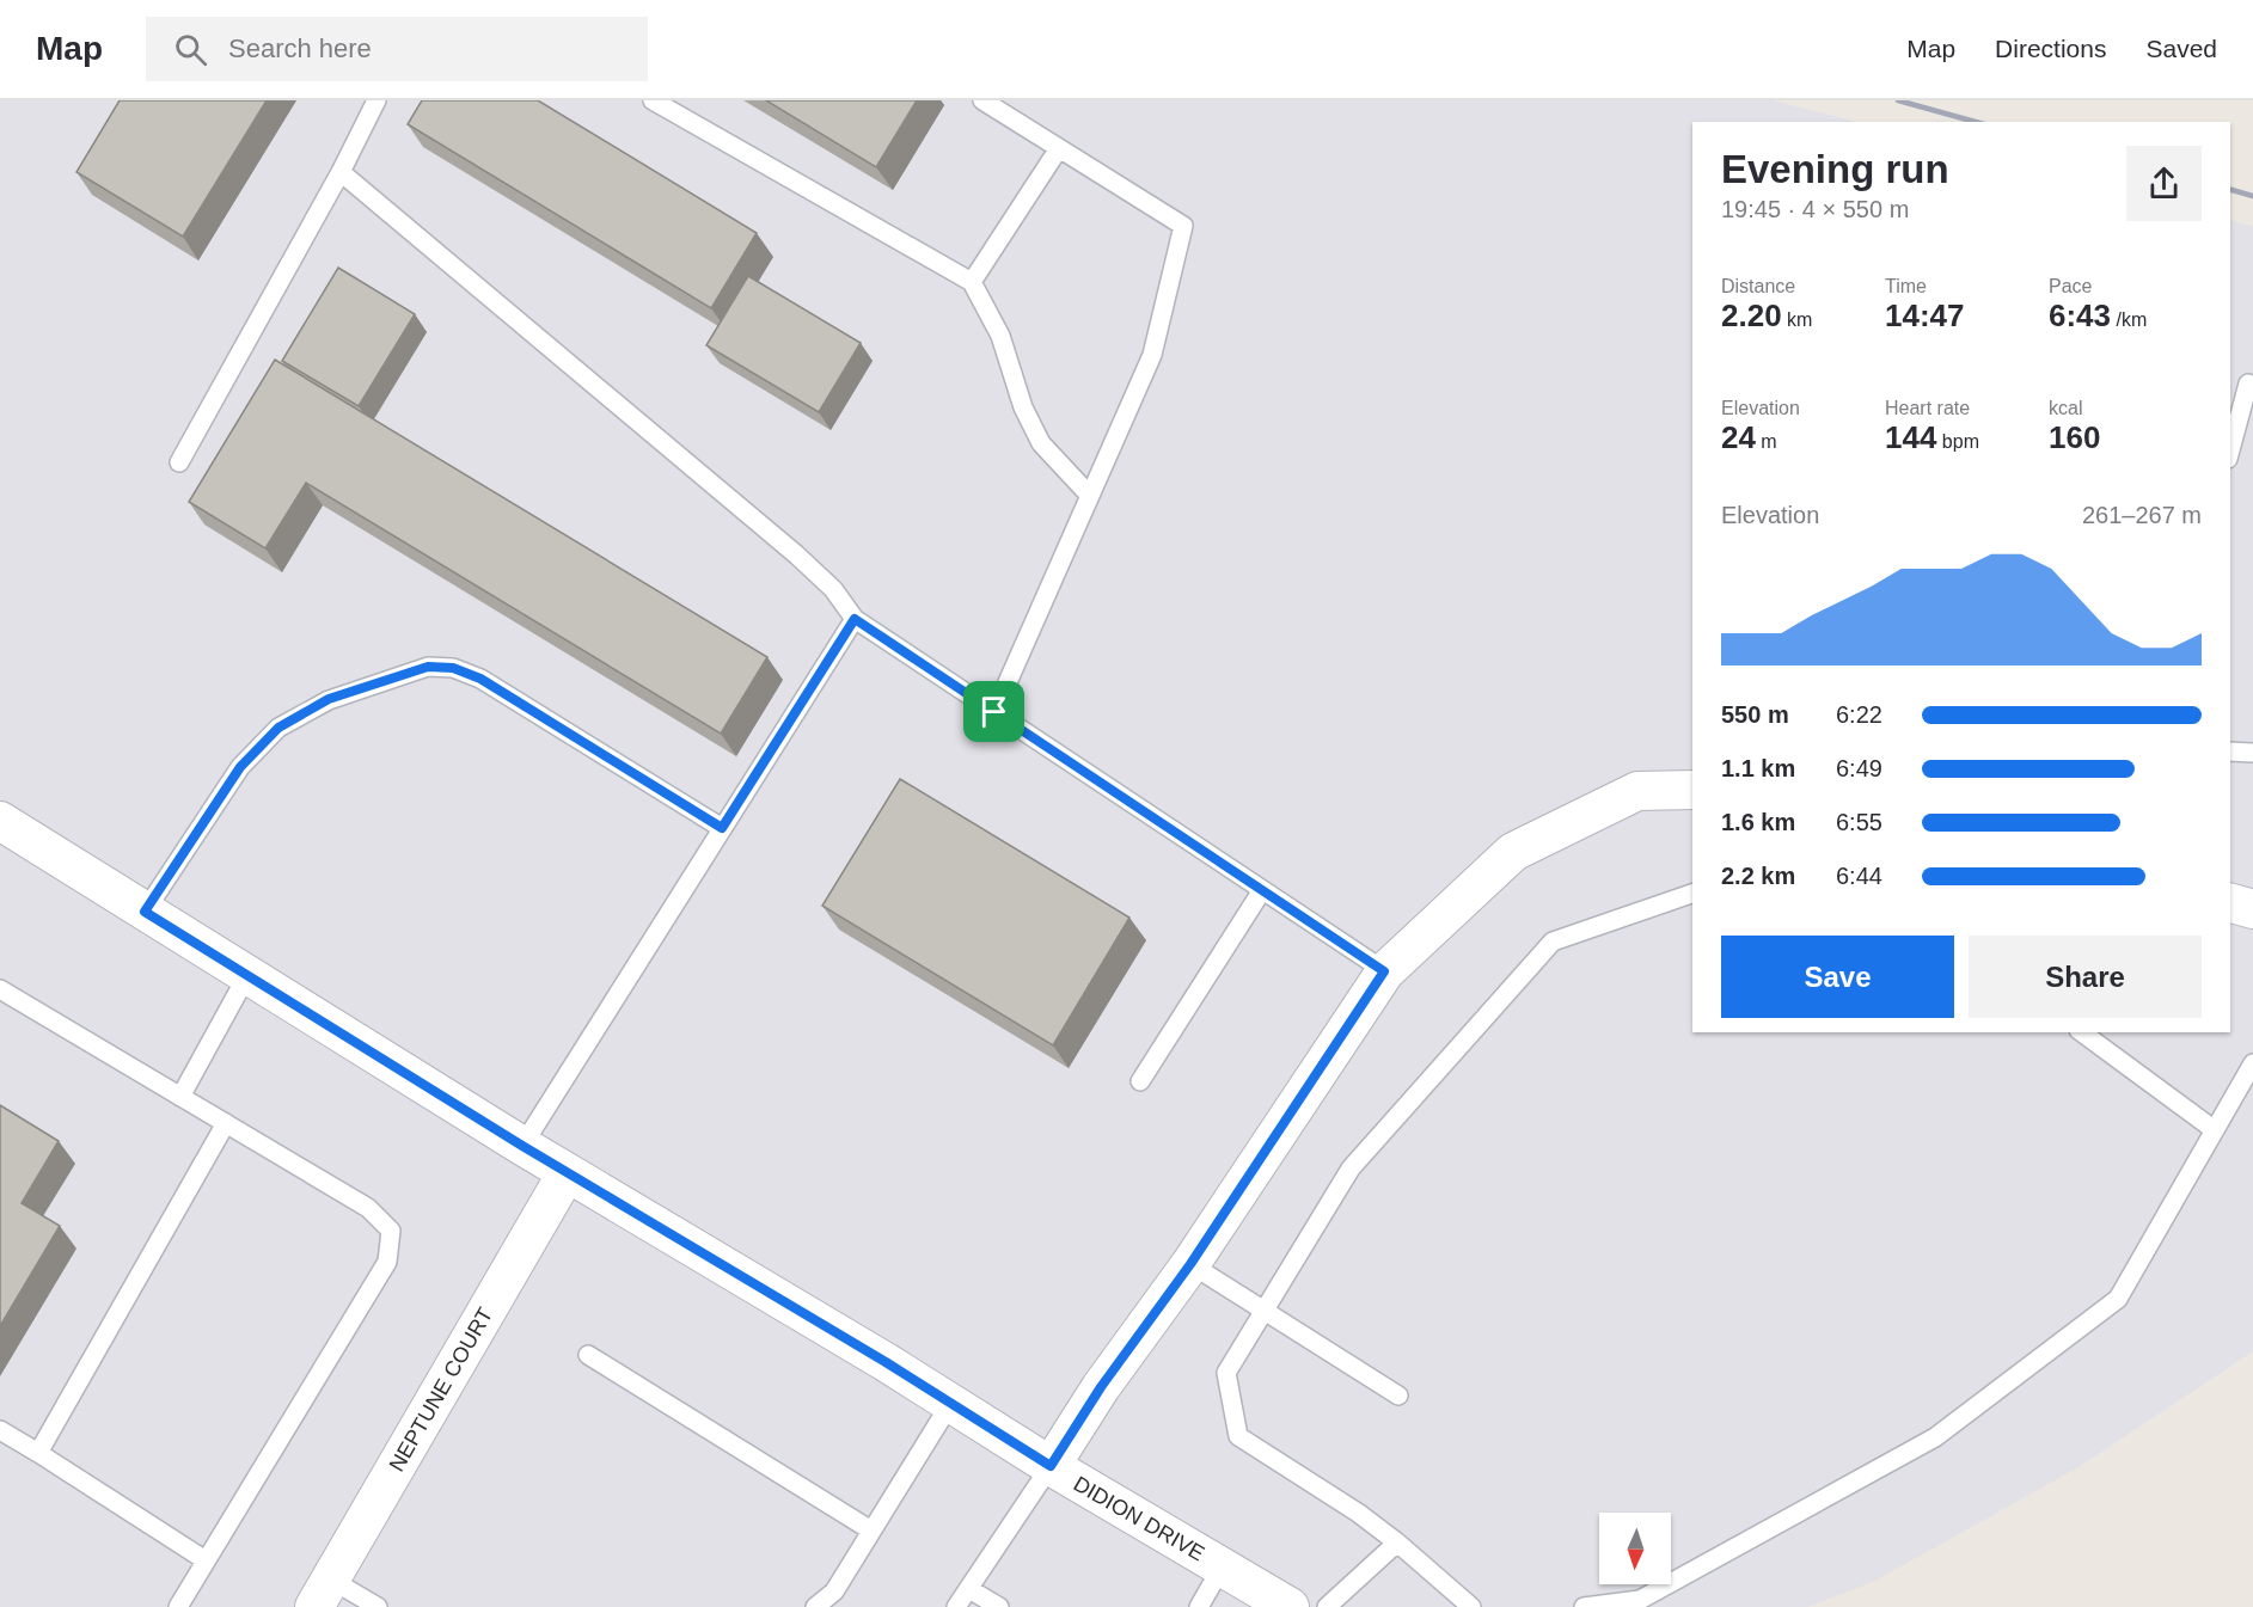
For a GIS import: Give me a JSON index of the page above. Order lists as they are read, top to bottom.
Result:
{
  "streets": {
    "street": ["NEPTUNE COURT", "DIDION DRIVE"]
  },
  "crossings": [
    ["NEPTUNE COURT", "DIDION DRIVE"]
  ],
  "north": "bottom",
  "page": {
    "header": "Map",
    "search": "Search here",
    "nav": ["Map", "Directions", "Saved"],
    "heading": ["Evening run", "19:45 · 4 × 550 m"],
    "stats": [
      ["Distance", "2.20 km"],
      ["Time", "14:47"],
      ["Pace", "6:43 /km"],
      ["Elevation", "24 m"],
      ["Heart rate", "144 bpm"],
      ["kcal", "160"]
    ],
    "chart": ["Elevation", "261–267 m"],
    "list": [
      {
        "name": "550 m",
        "note": "6:22"
      },
      {
        "name": "1.1 km",
        "note": "6:49"
      },
      {
        "name": "1.6 km",
        "note": "6:55"
      },
      {
        "name": "2.2 km",
        "note": "6:44"
      }
    ],
    "buttons": ["Save", "Share"]
  }
}
